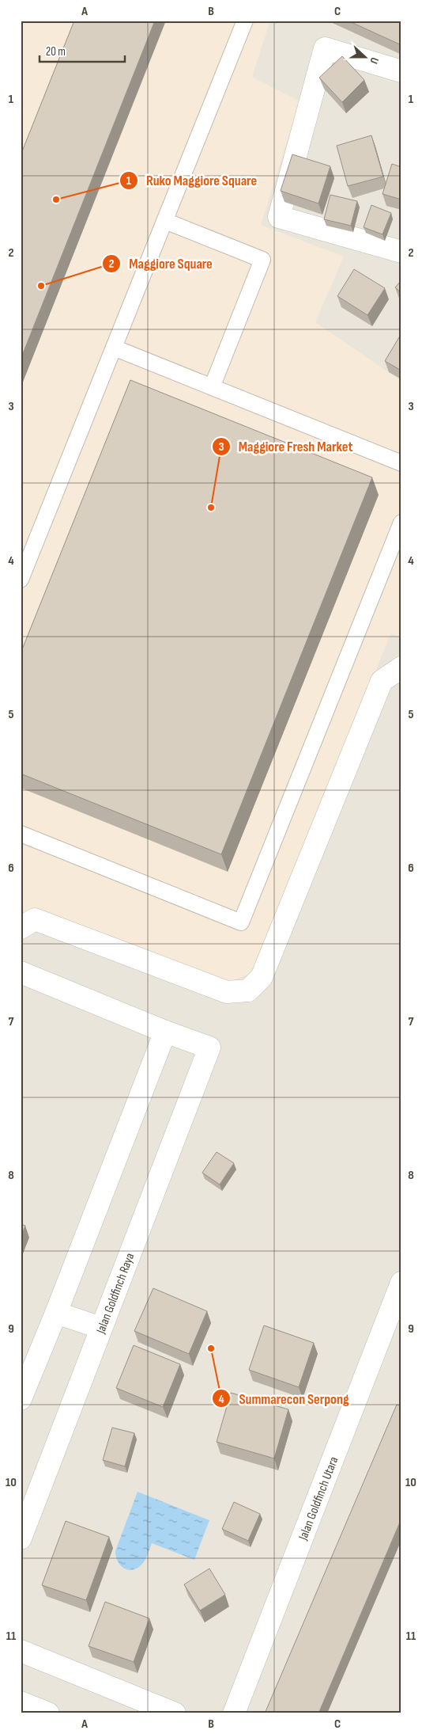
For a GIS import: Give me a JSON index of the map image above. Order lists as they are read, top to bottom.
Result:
{
  "streets": {
    "street": ["Jalan Goldfinch Raya", "Jalan Goldfinch Utara"]
  },
  "places": [
    "Ruko Maggiore Square",
    "Maggiore Square",
    "Maggiore Fresh Market",
    "Summarecon Serpong"
  ],
  "scale_bar": "20 m",
  "north": "right",
  "grid": {
    "columns": ["A", "B", "C"],
    "rows": [
      "1",
      "2",
      "3",
      "4",
      "5",
      "6",
      "7",
      "8",
      "9",
      "10",
      "11"
    ]
  }
}
